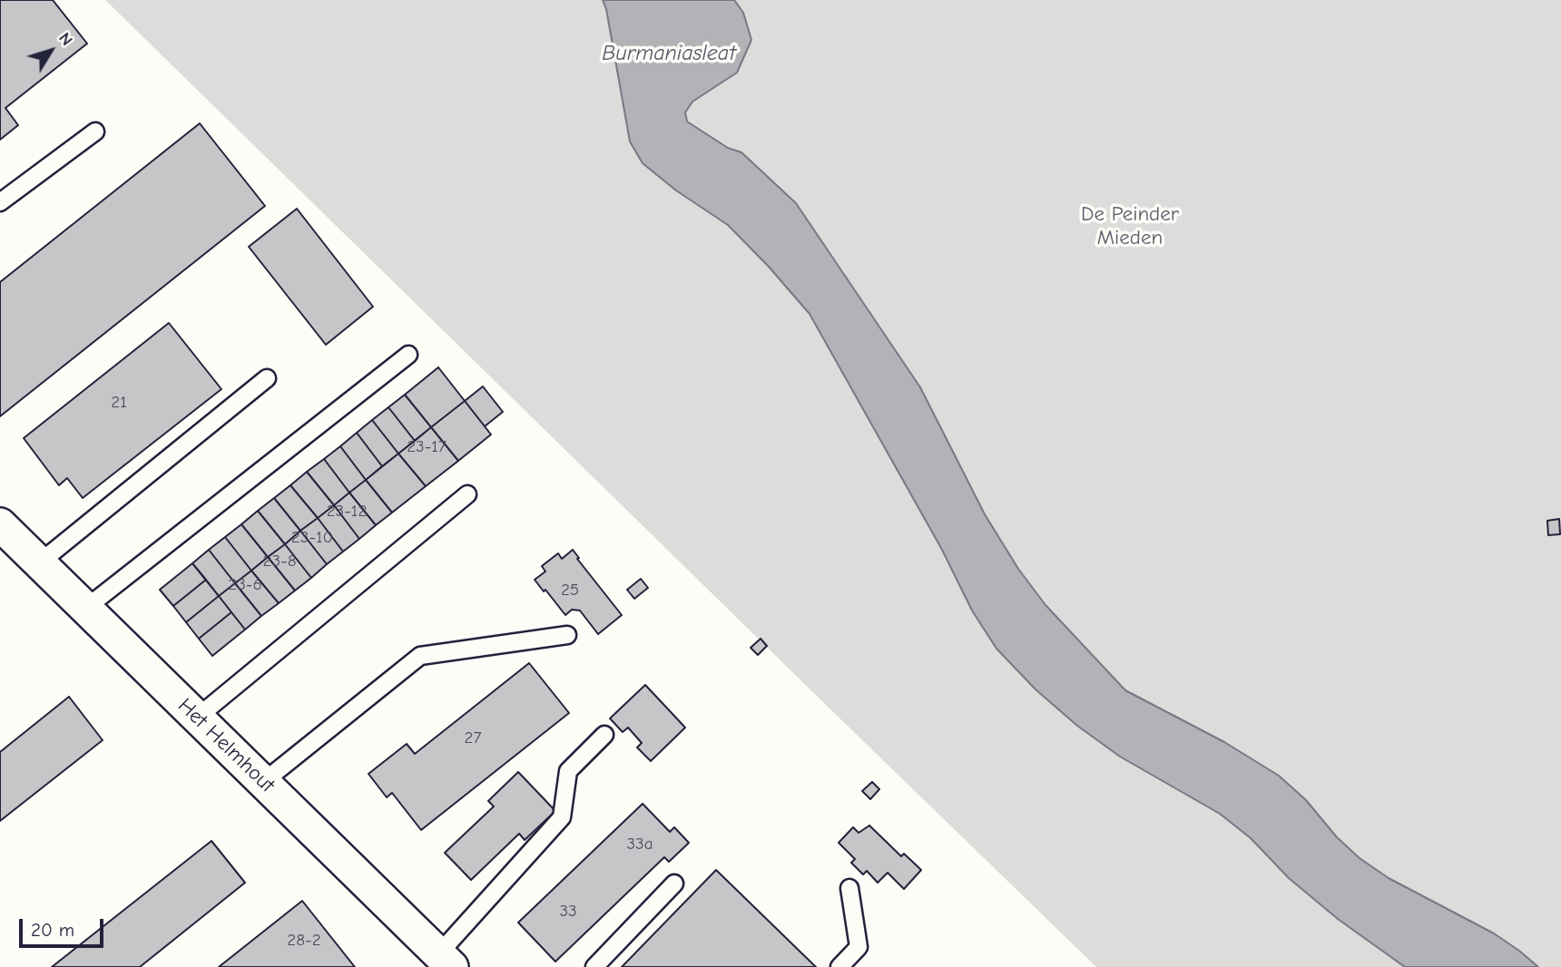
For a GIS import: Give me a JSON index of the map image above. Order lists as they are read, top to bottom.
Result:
{
  "streets": {
    "street": ["Het Helmhout"]
  },
  "water": ["Burmaniasleat"],
  "parks": ["De Peinder Mieden"],
  "house_numbers": [
    "21",
    "23-17",
    "23-12",
    "23-10",
    "23-8",
    "23-6",
    "25",
    "27",
    "33a",
    "33",
    "28-2"
  ],
  "scale_bar": "20 m",
  "north": "top right"
}
